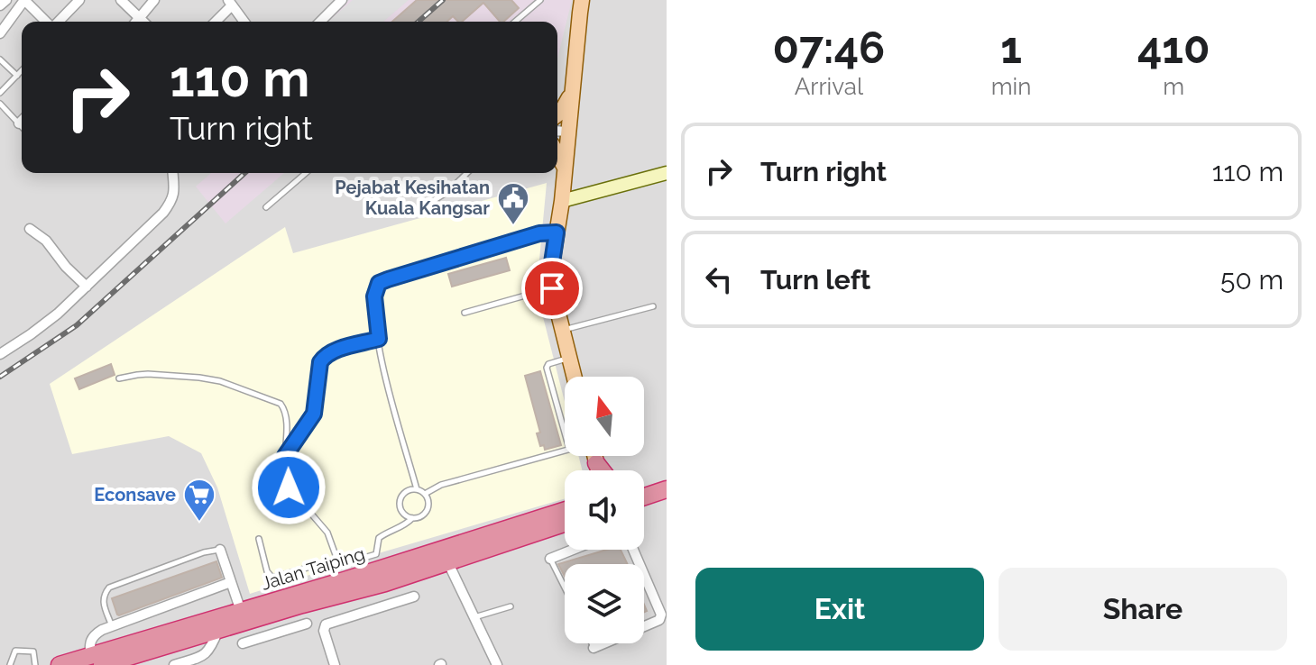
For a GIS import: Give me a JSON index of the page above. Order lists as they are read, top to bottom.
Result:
{
  "streets": {
    "highway": ["Jalan Taiping"]
  },
  "places": {
    "public building": ["Pejabat Kesihatan Kuala Kangsar"],
    "supermarket": ["Econsave"]
  },
  "north": "top",
  "page": {
    "eta": [
      "07:46",
      "Arrival",
      "1",
      "min",
      "410",
      "m"
    ],
    "turn": ["110 m", "Turn right"],
    "list": [
      {
        "name": "Turn right",
        "value": "110 m"
      },
      {
        "name": "Turn left",
        "value": "50 m"
      }
    ],
    "buttons": ["Exit", "Share"]
  }
}
